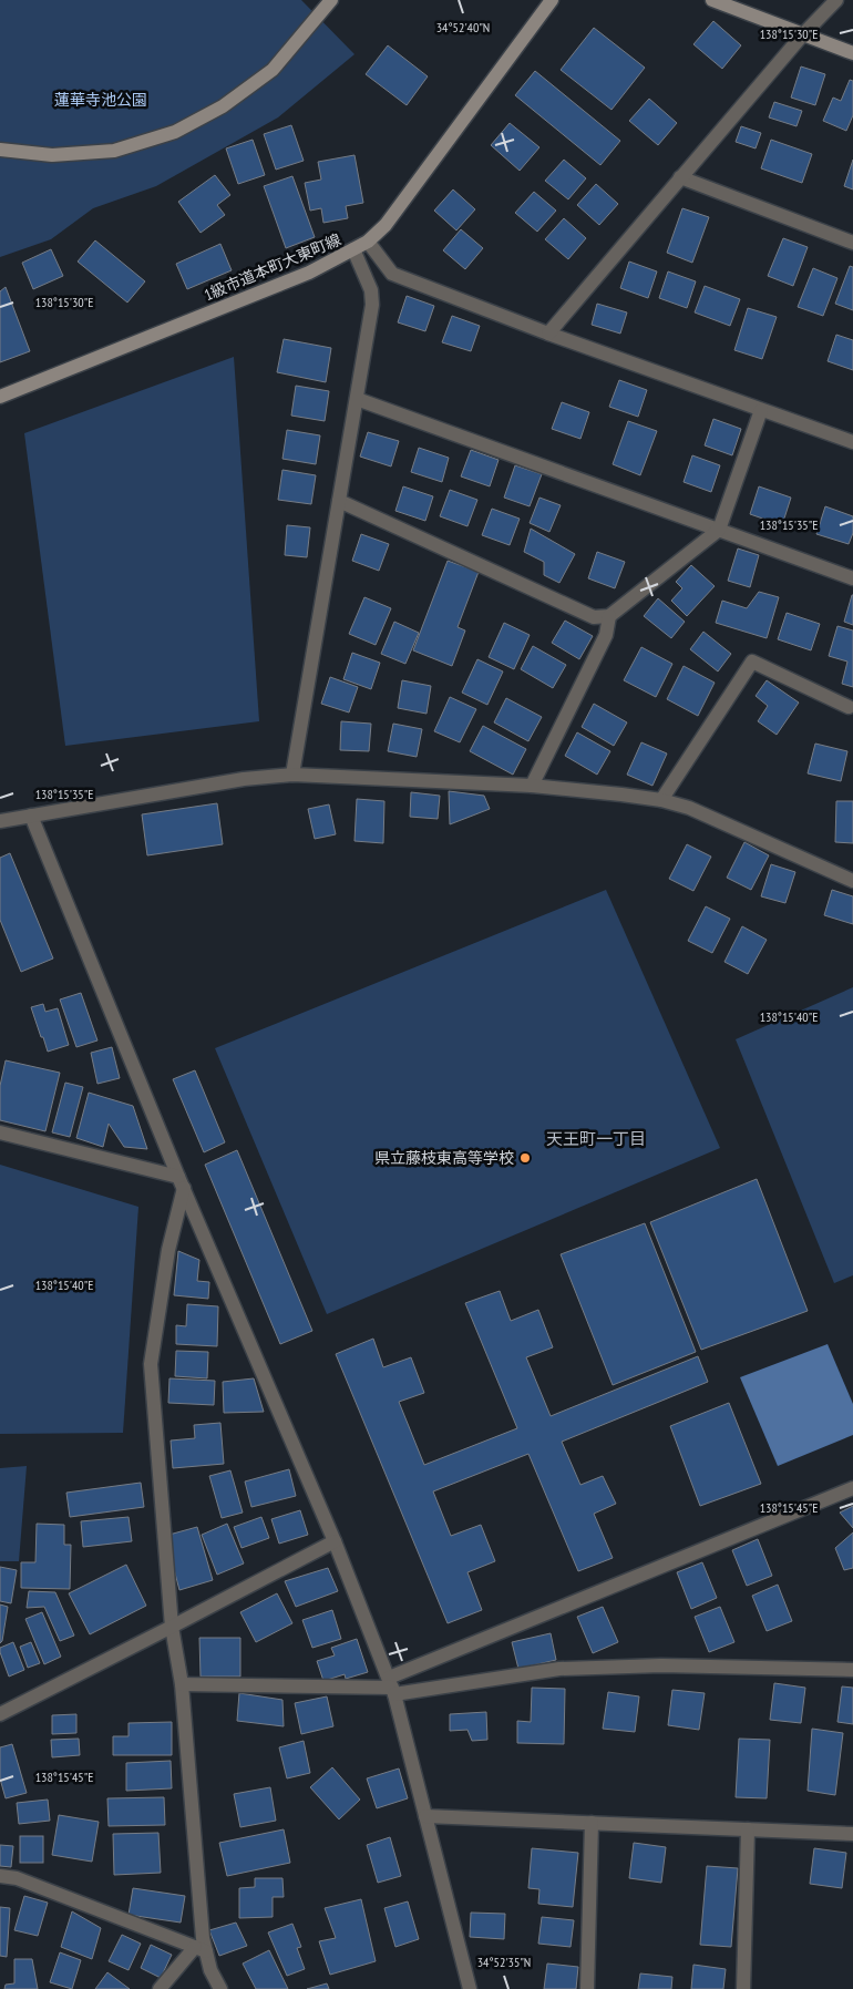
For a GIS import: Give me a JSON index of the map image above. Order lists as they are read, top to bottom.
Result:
{
  "streets": {
    "street": ["1級市道本町大東町線"]
  },
  "districts": ["天王町一丁目"],
  "parks": ["蓮華寺池公園"],
  "places": ["県立藤枝東高等学校"],
  "coordinates": [
    "34°52'40\"N",
    "138°15'30\"E",
    "138°15'35\"E",
    "138°15'40\"E",
    "138°15'45\"E",
    "34°52'35\"N"
  ]
}
